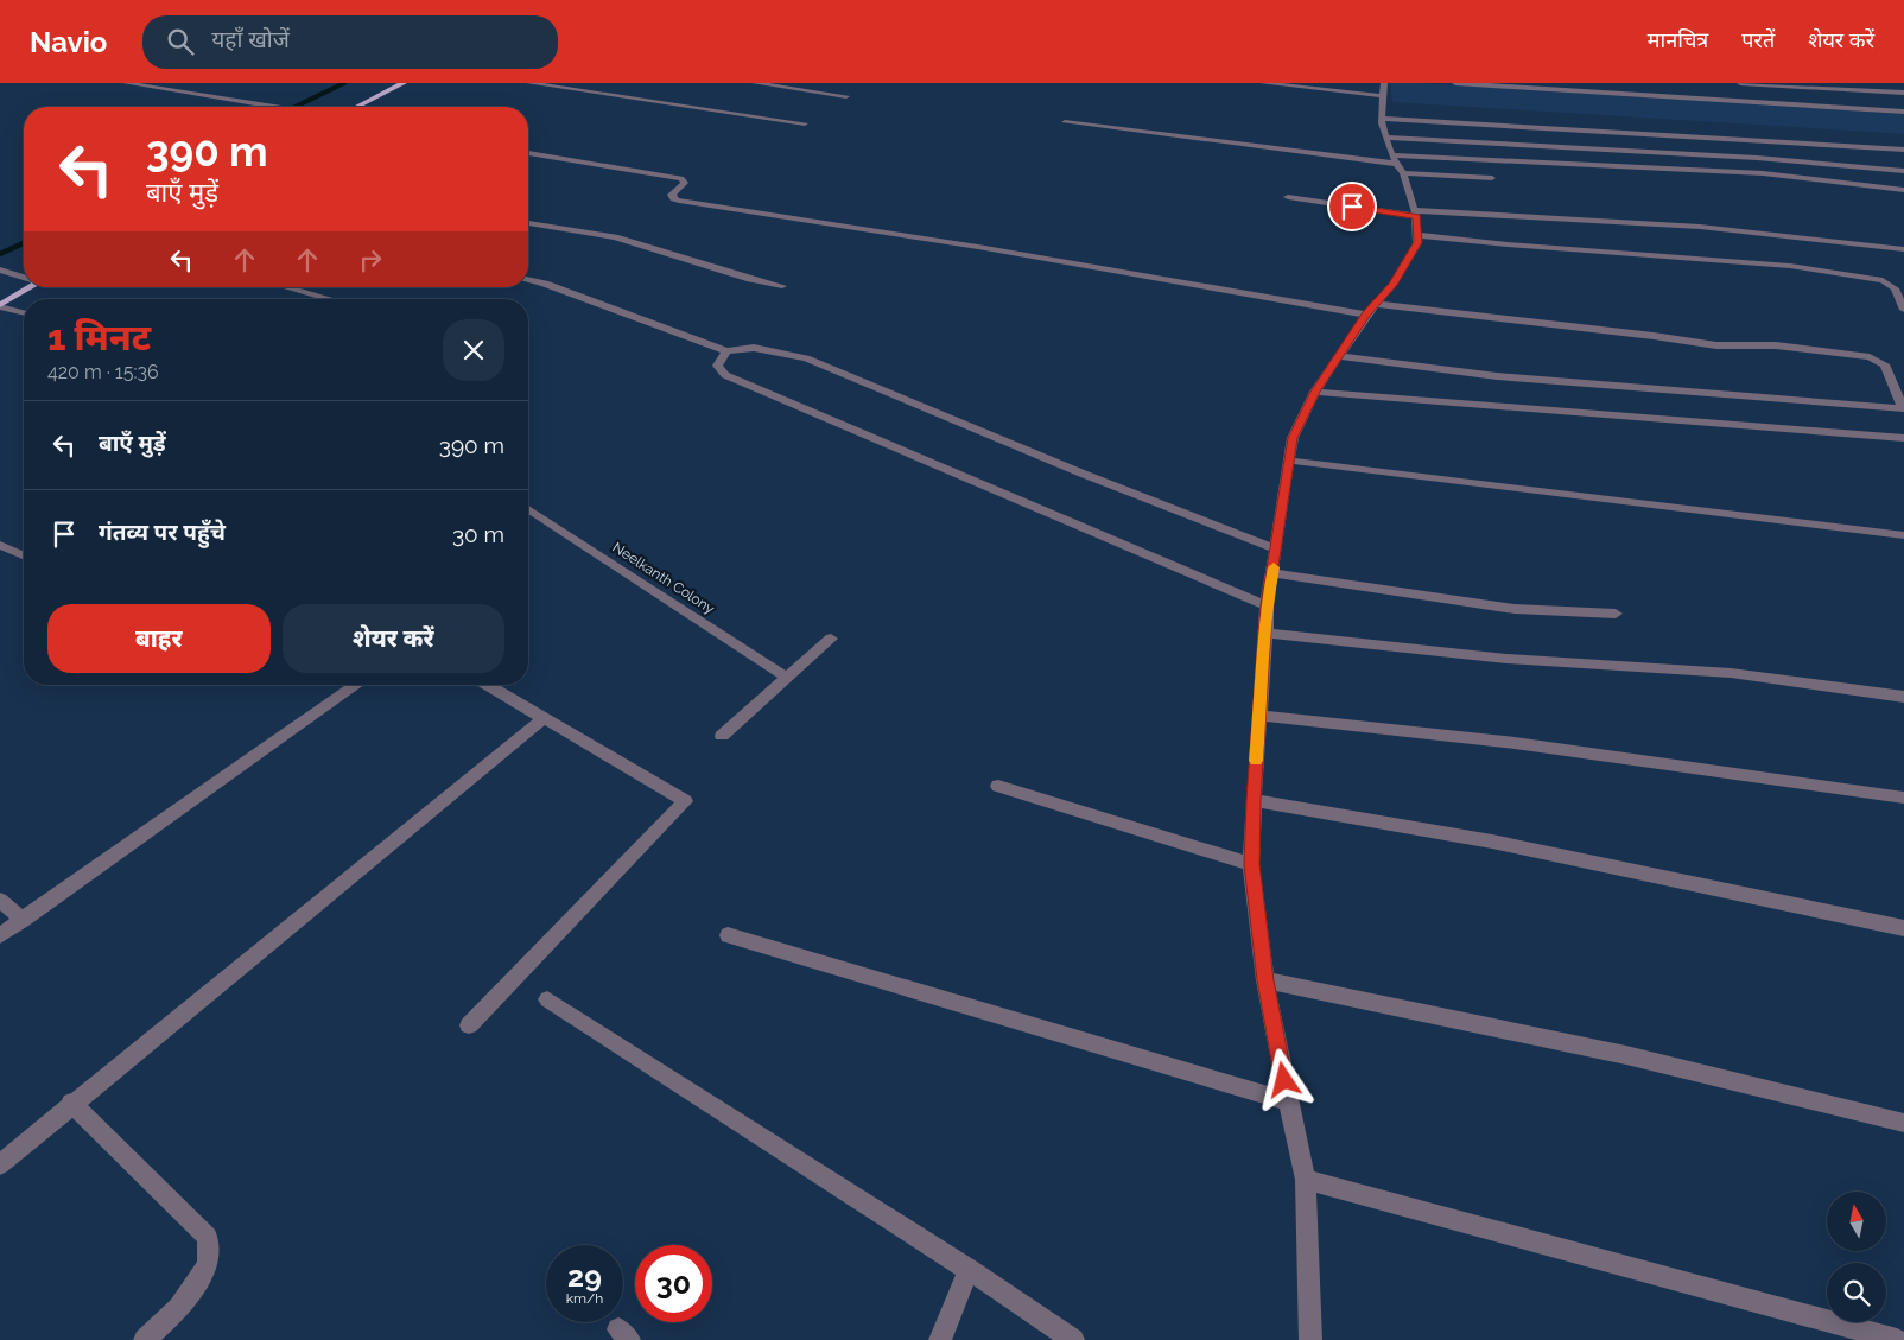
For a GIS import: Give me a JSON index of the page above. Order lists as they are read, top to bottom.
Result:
{
  "streets": {
    "street": ["Neelkanth Colony"]
  },
  "north": "top",
  "page": {
    "header": "Navio",
    "search": "यहाँ खोजें",
    "nav": ["मानचित्र", "परतें", "शेयर करें"],
    "turn": ["390 m", "बाएँ मुड़ें"],
    "heading": ["1 मिनट", "420 m · 15:36"],
    "list": [
      {
        "name": "बाएँ मुड़ें",
        "value": "390 m"
      },
      {
        "name": "गंतव्य पर पहुँचे",
        "value": "30 m"
      }
    ],
    "buttons": ["बाहर", "शेयर करें"],
    "speed": "29 km/h",
    "limit": "30"
  }
}
